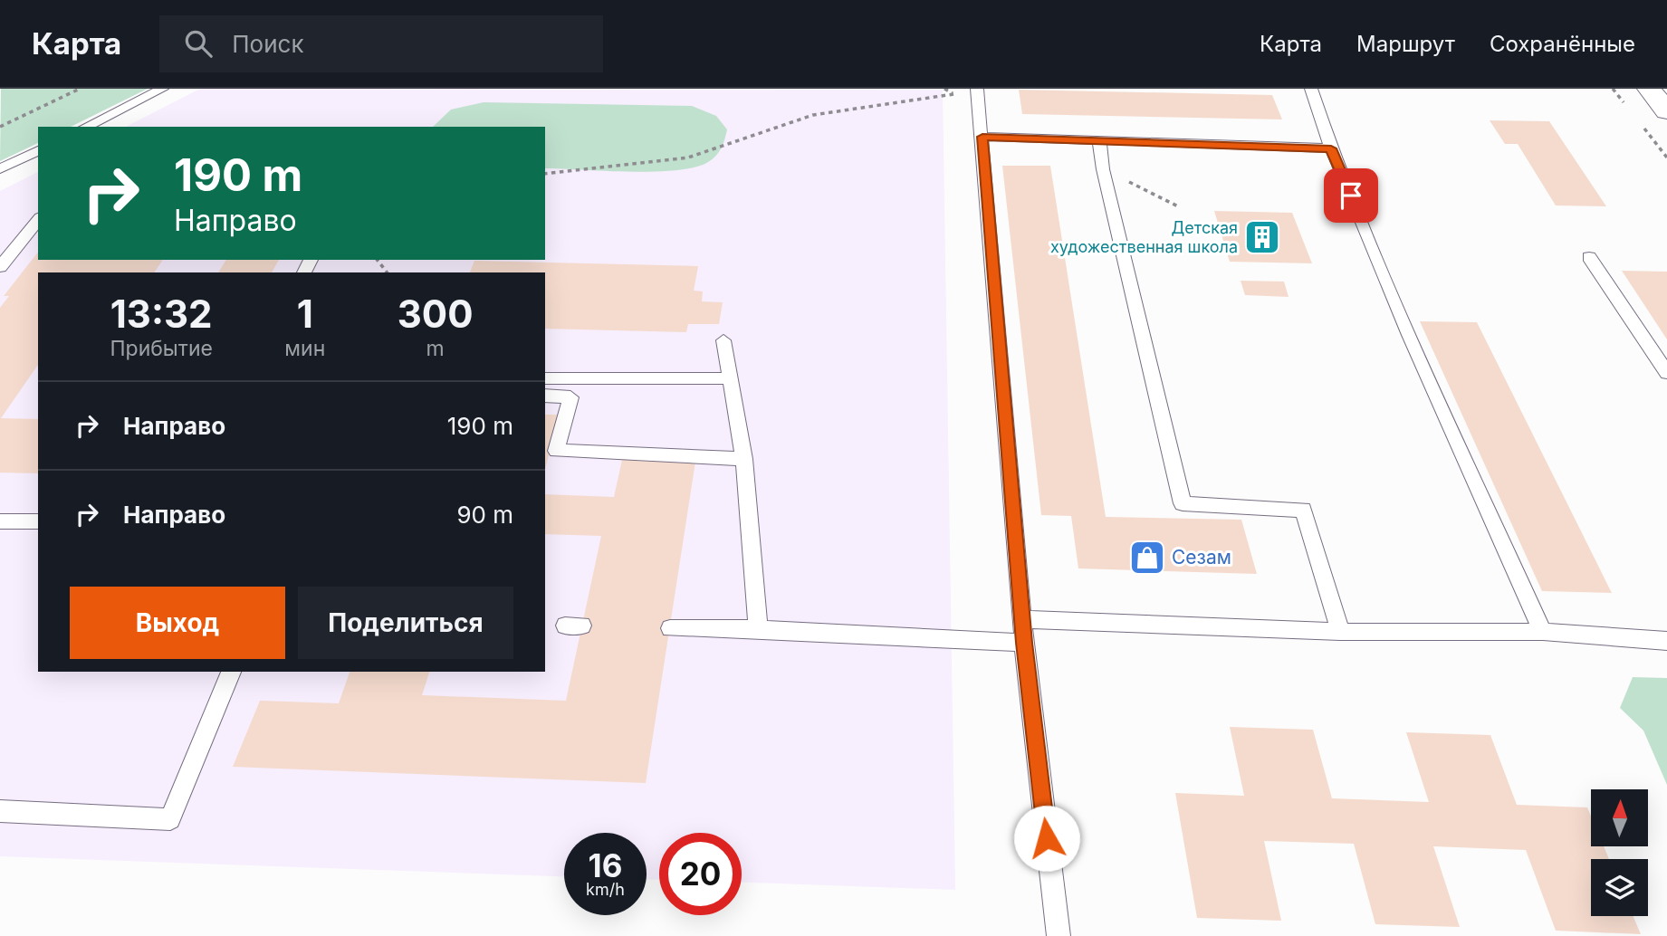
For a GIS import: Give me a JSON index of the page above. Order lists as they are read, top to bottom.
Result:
{
  "places": {
    "building": ["Детская художественная школа"],
    "shop": ["Сезам"]
  },
  "north": "top",
  "page": {
    "header": "Карта",
    "search": "Поиск",
    "nav": ["Карта", "Маршрут", "Сохранённые"],
    "turn": ["190 m", "Направо"],
    "eta": [
      "13:32",
      "Прибытие",
      "1",
      "мин",
      "300",
      "m"
    ],
    "list": [
      {
        "name": "Направо",
        "value": "190 m"
      },
      {
        "name": "Направо",
        "value": "90 m"
      }
    ],
    "buttons": ["Выход", "Поделиться"],
    "speed": "16 km/h",
    "limit": "20"
  }
}
